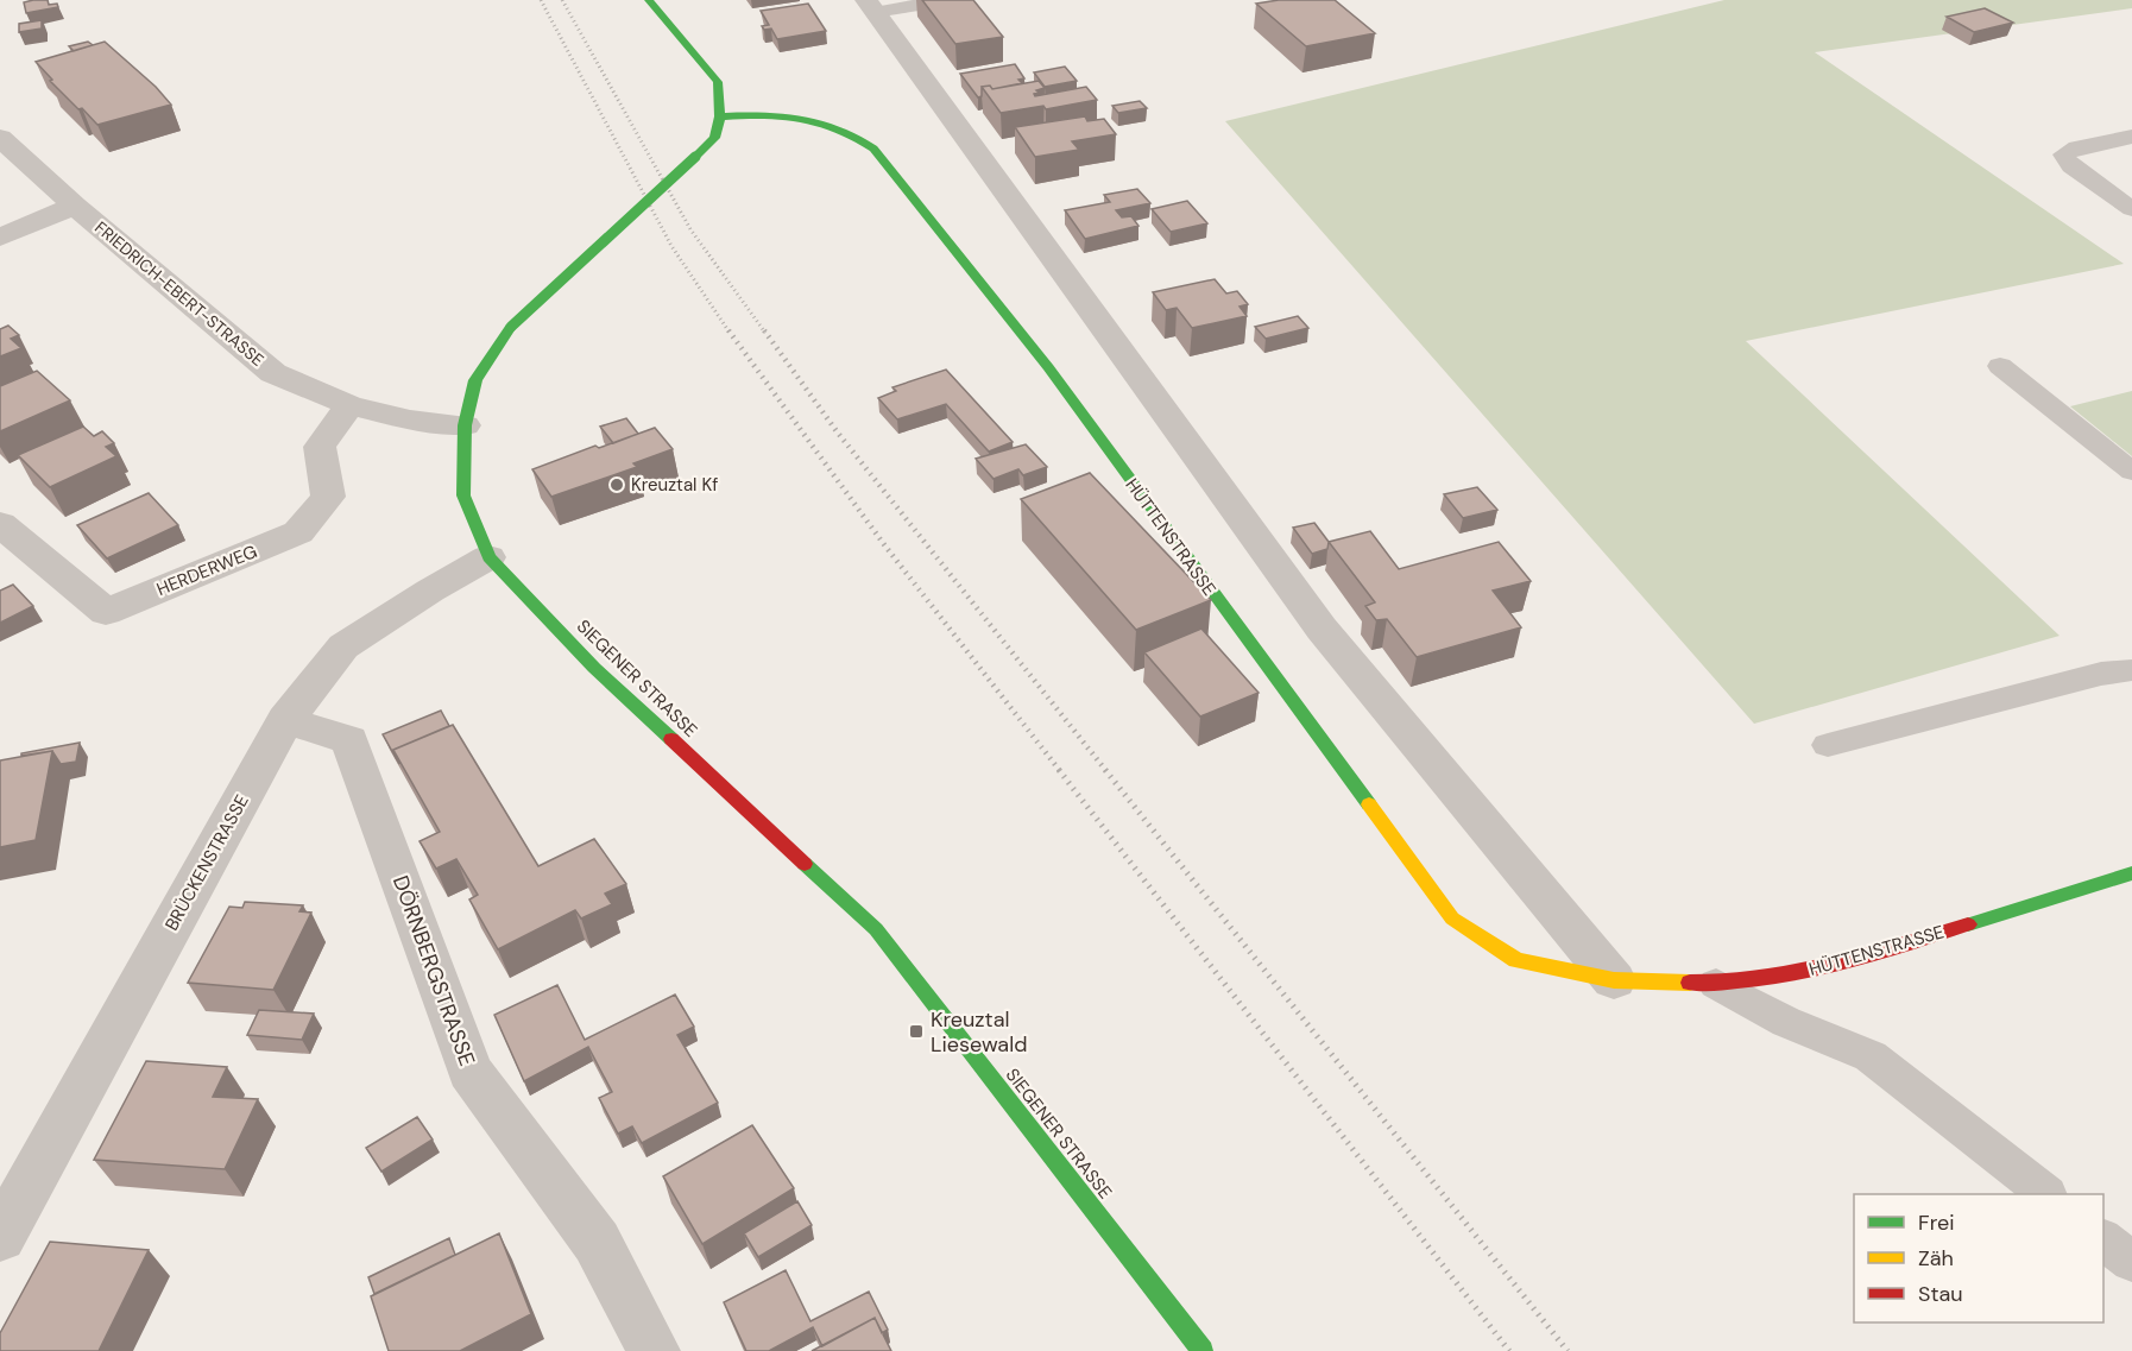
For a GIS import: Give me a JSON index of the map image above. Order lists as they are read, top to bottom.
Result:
{
  "streets": {
    "main road": ["HÜTTENSTRASSE", "SIEGENER STRASSE"],
    "street": [
      "FRIEDRICH-EBERT-STRASSE",
      "HERDERWEG",
      "BRÜCKENSTRASSE",
      "DÖRNBERGSTRASSE"
    ]
  },
  "crossings": [
    ["FRIEDRICH-EBERT-STRASSE", "HERDERWEG"],
    ["FRIEDRICH-EBERT-STRASSE", "SIEGENER STRASSE"],
    ["HÜTTENSTRASSE", "SIEGENER STRASSE"],
    ["SIEGENER STRASSE", "BRÜCKENSTRASSE"],
    ["BRÜCKENSTRASSE", "DÖRNBERGSTRASSE"]
  ],
  "places": {
    "other": ["Kreuztal Kf"],
    "transit": ["Kreuztal Liesewald"]
  },
  "legend": ["Frei", "Zäh", "Stau"]
}
